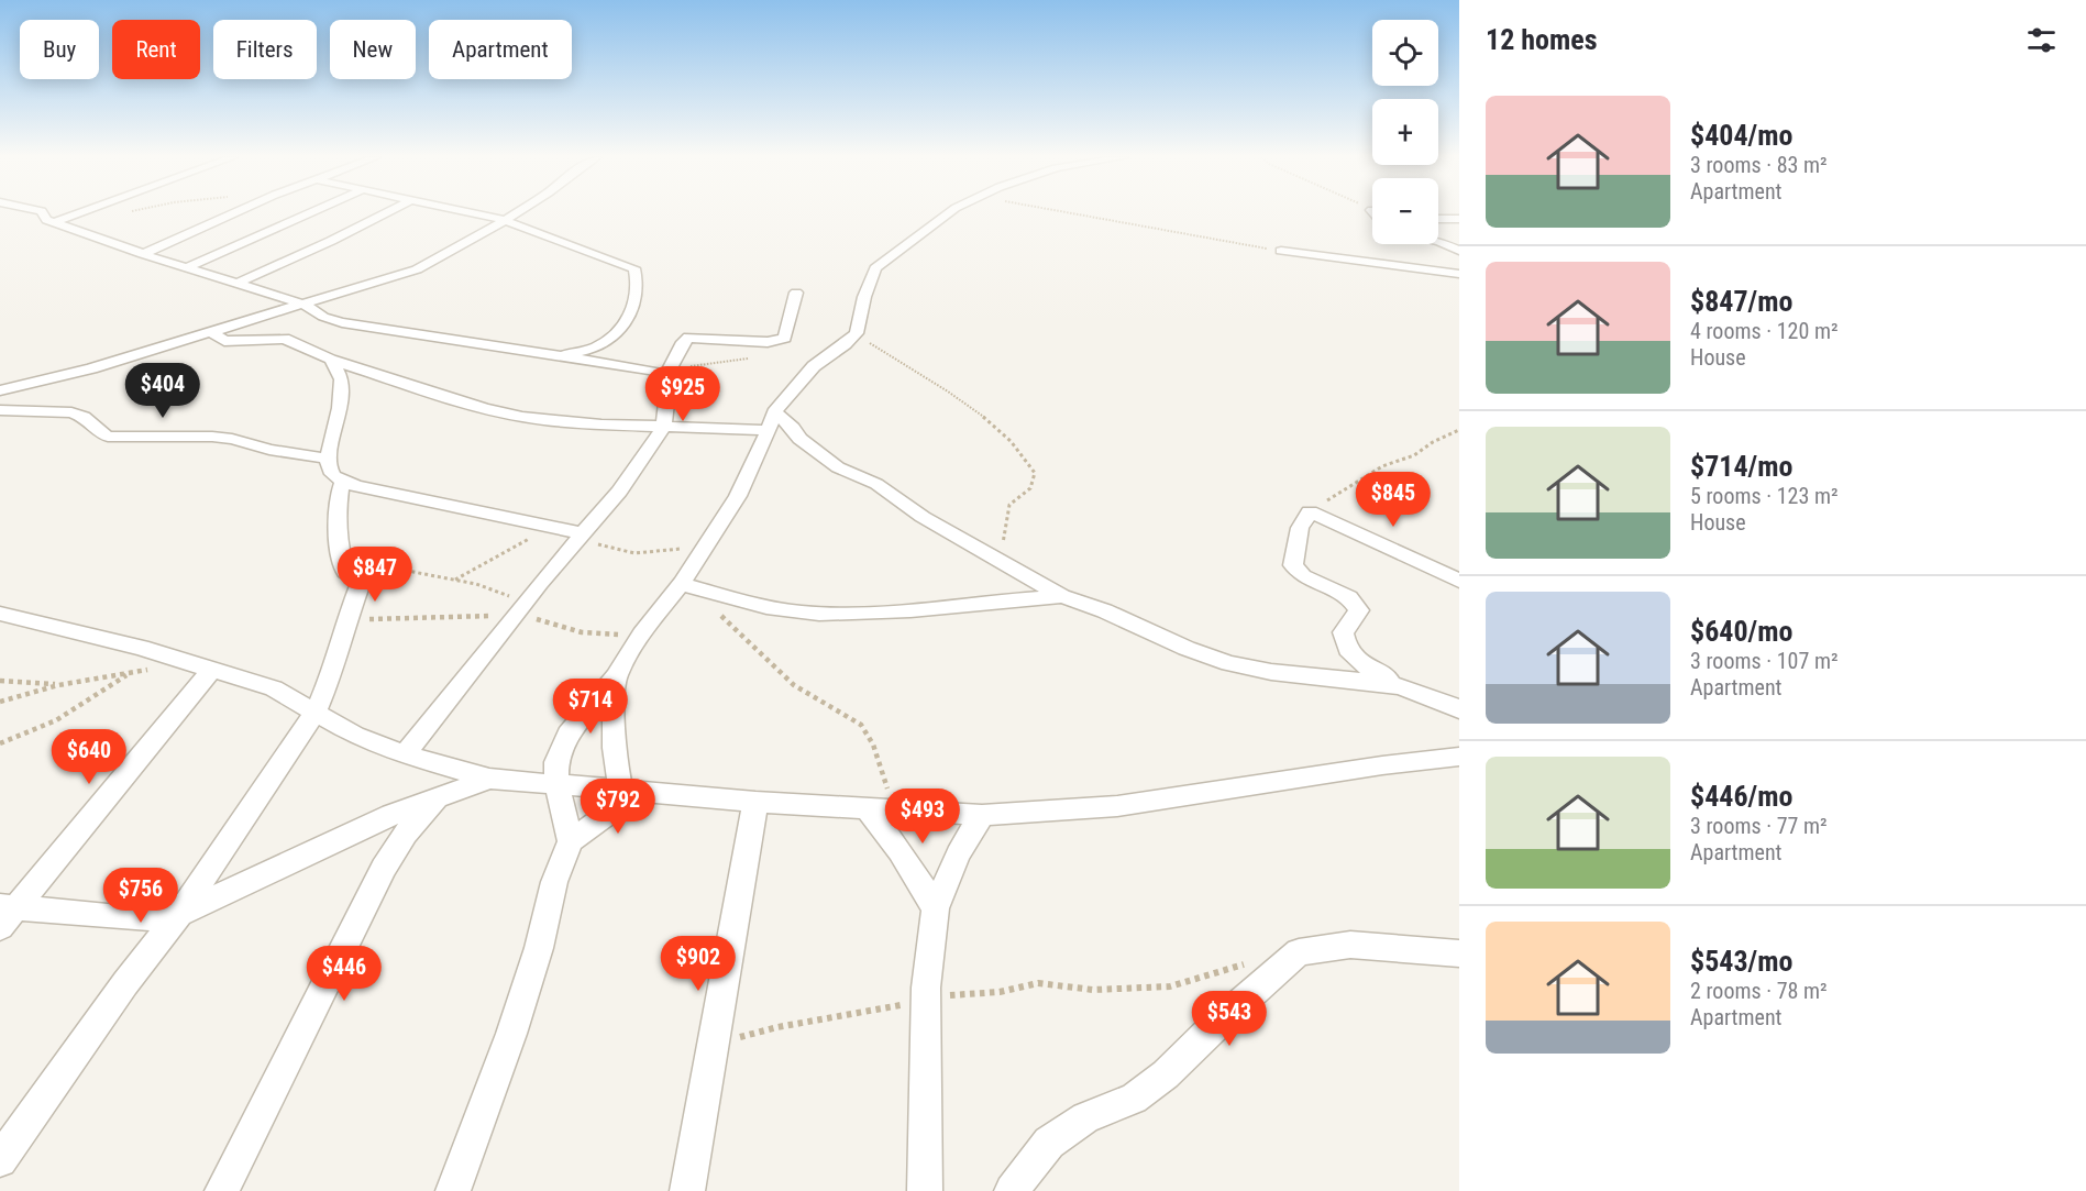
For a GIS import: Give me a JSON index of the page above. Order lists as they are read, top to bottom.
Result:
{
  "page": {
    "heading": "12 homes",
    "map_buttons": ["+", "−"],
    "chip": [
      "Buy",
      "Rent",
      "Filters",
      "New",
      "Apartment"
    ],
    "list": [
      {
        "name": "$404/mo",
        "note": "3 rooms · 83 m² · Apartment"
      },
      {
        "name": "$847/mo",
        "note": "4 rooms · 120 m² · House"
      },
      {
        "name": "$714/mo",
        "note": "5 rooms · 123 m² · House"
      },
      {
        "name": "$640/mo",
        "note": "3 rooms · 107 m² · Apartment"
      },
      {
        "name": "$446/mo",
        "note": "3 rooms · 77 m² · Apartment"
      },
      {
        "name": "$543/mo",
        "note": "2 rooms · 78 m² · Apartment"
      }
    ],
    "price": [
      "$404",
      "$925",
      "$845",
      "$847",
      "$714",
      "$640",
      "$792",
      "$493",
      "$756",
      "$902",
      "$446",
      "$543"
    ]
  }
}
